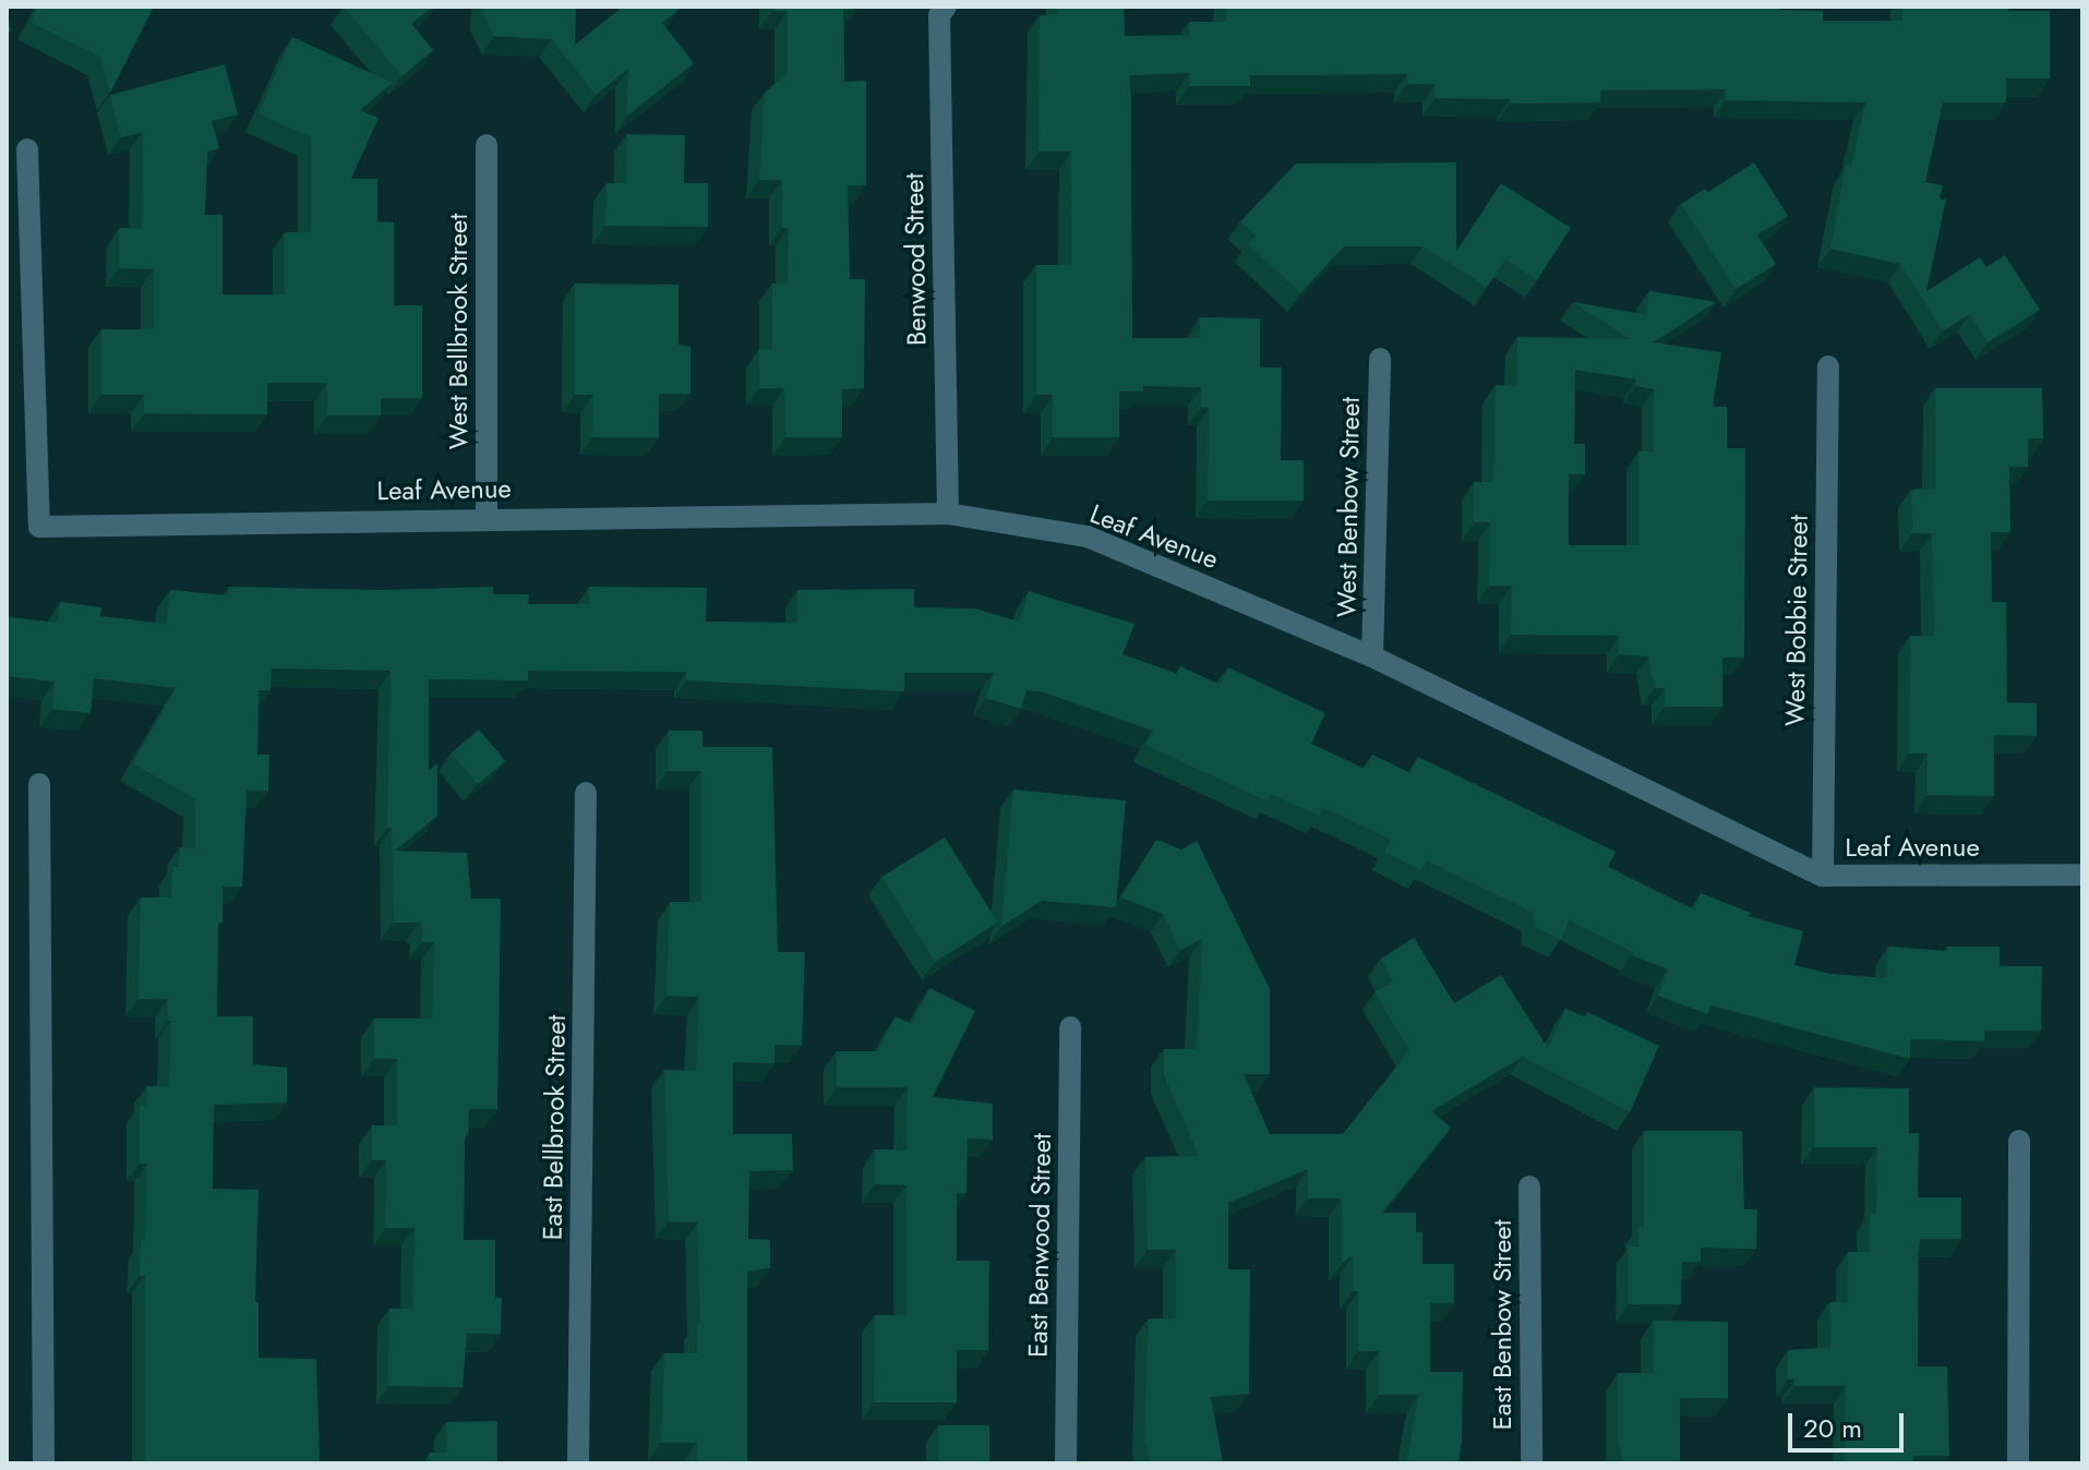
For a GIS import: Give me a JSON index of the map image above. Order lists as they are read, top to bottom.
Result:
{
  "streets": {
    "street": [
      "Benwood Street",
      "West Bellbrook Street",
      "Leaf Avenue",
      "West Benbow Street",
      "West Bobbie Street",
      "East Bellbrook Street",
      "East Benwood Street",
      "East Benbow Street"
    ]
  },
  "crossings": [
    ["Benwood Street", "Leaf Avenue"],
    ["West Bellbrook Street", "Leaf Avenue"],
    ["Leaf Avenue", "West Benbow Street"],
    ["Leaf Avenue", "West Bobbie Street"]
  ],
  "scale_bar": "20 m"
}
